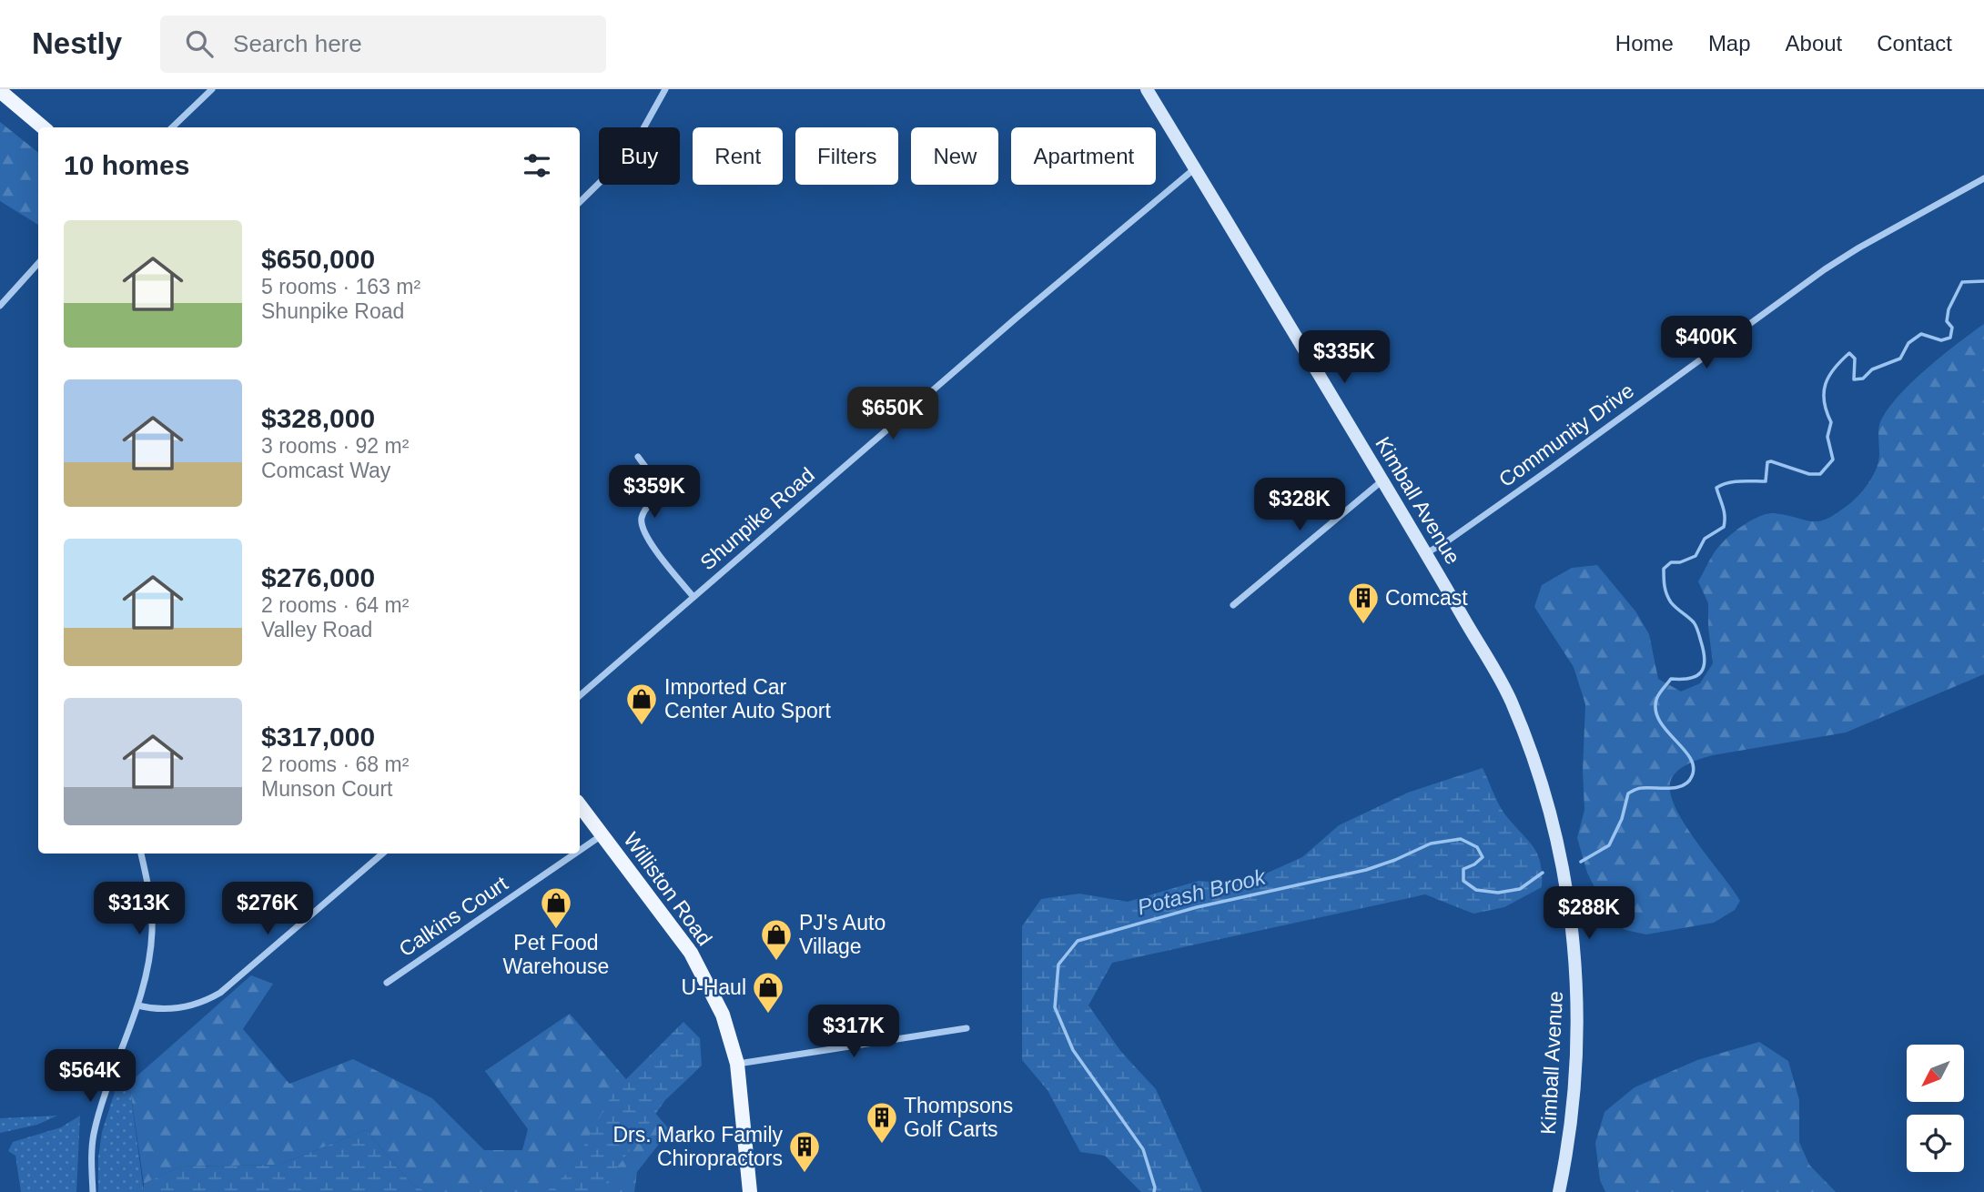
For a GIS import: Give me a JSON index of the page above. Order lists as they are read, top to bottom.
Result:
{
  "streets": {
    "main road": ["Kimball Avenue", "Williston Road"],
    "street": ["Community Drive", "Shunpike Road", "Calkins Court"]
  },
  "crossings": [
    ["Community Drive", "Kimball Avenue"],
    ["Kimball Avenue", "Shunpike Road"],
    ["Williston Road", "Calkins Court"]
  ],
  "water": ["Potash Brook"],
  "places": {
    "building": ["Comcast", "Thompsons Golf Carts", "Drs. Marko Family Chiropractors"],
    "shop": [
      "Imported Car Center Auto Sport",
      "Pet Food Warehouse",
      "PJ's Auto Village",
      "U-Haul"
    ]
  },
  "north": "bottom left",
  "page": {
    "header": "Nestly",
    "search": "Search here",
    "nav": [
      "Home",
      "Map",
      "About",
      "Contact"
    ],
    "chip": [
      "Buy",
      "Rent",
      "Filters",
      "New",
      "Apartment"
    ],
    "heading": "10 homes",
    "list": [
      {
        "name": "$650,000",
        "note": "5 rooms · 163 m² · Shunpike Road"
      },
      {
        "name": "$328,000",
        "note": "3 rooms · 92 m² · Comcast Way"
      },
      {
        "name": "$276,000",
        "note": "2 rooms · 64 m² · Valley Road"
      },
      {
        "name": "$317,000",
        "note": "2 rooms · 68 m² · Munson Court"
      }
    ],
    "price": [
      "$400K",
      "$335K",
      "$650K",
      "$359K",
      "$328K",
      "$313K",
      "$276K",
      "$288K",
      "$317K",
      "$564K"
    ]
  }
}
